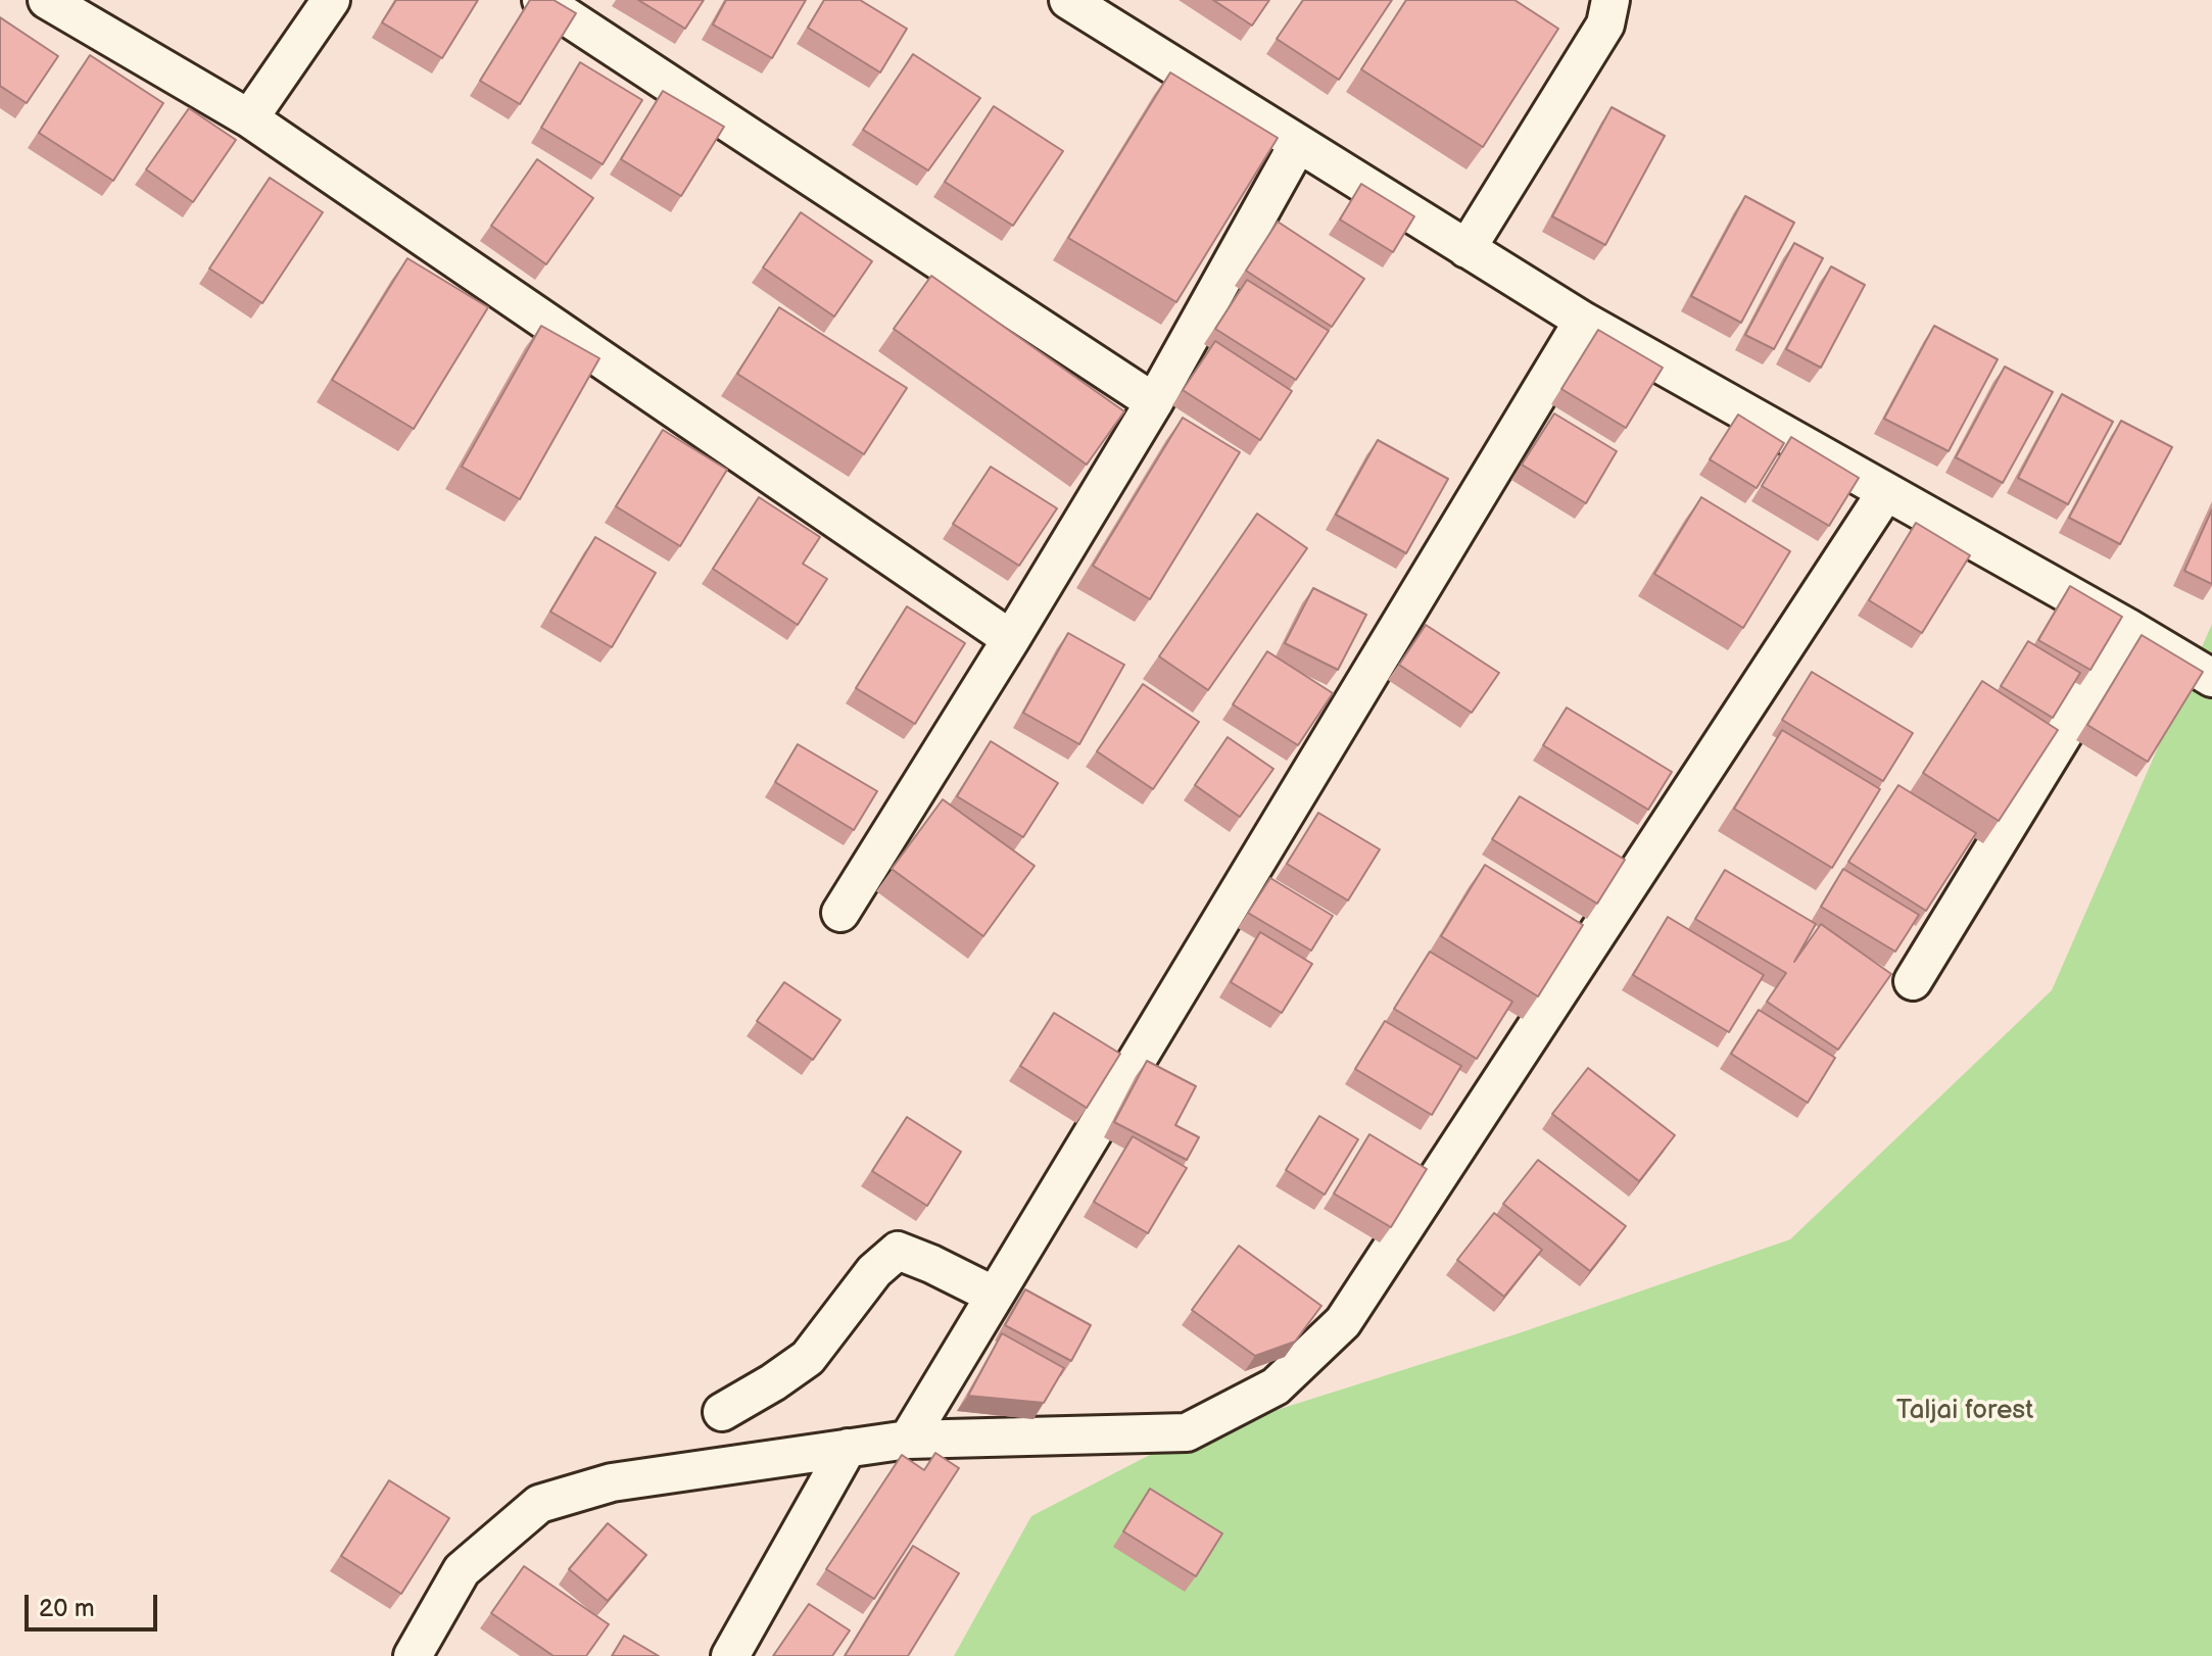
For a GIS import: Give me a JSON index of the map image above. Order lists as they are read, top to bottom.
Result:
{
  "parks": ["Taljai forest"],
  "scale_bar": "20 m"
}
